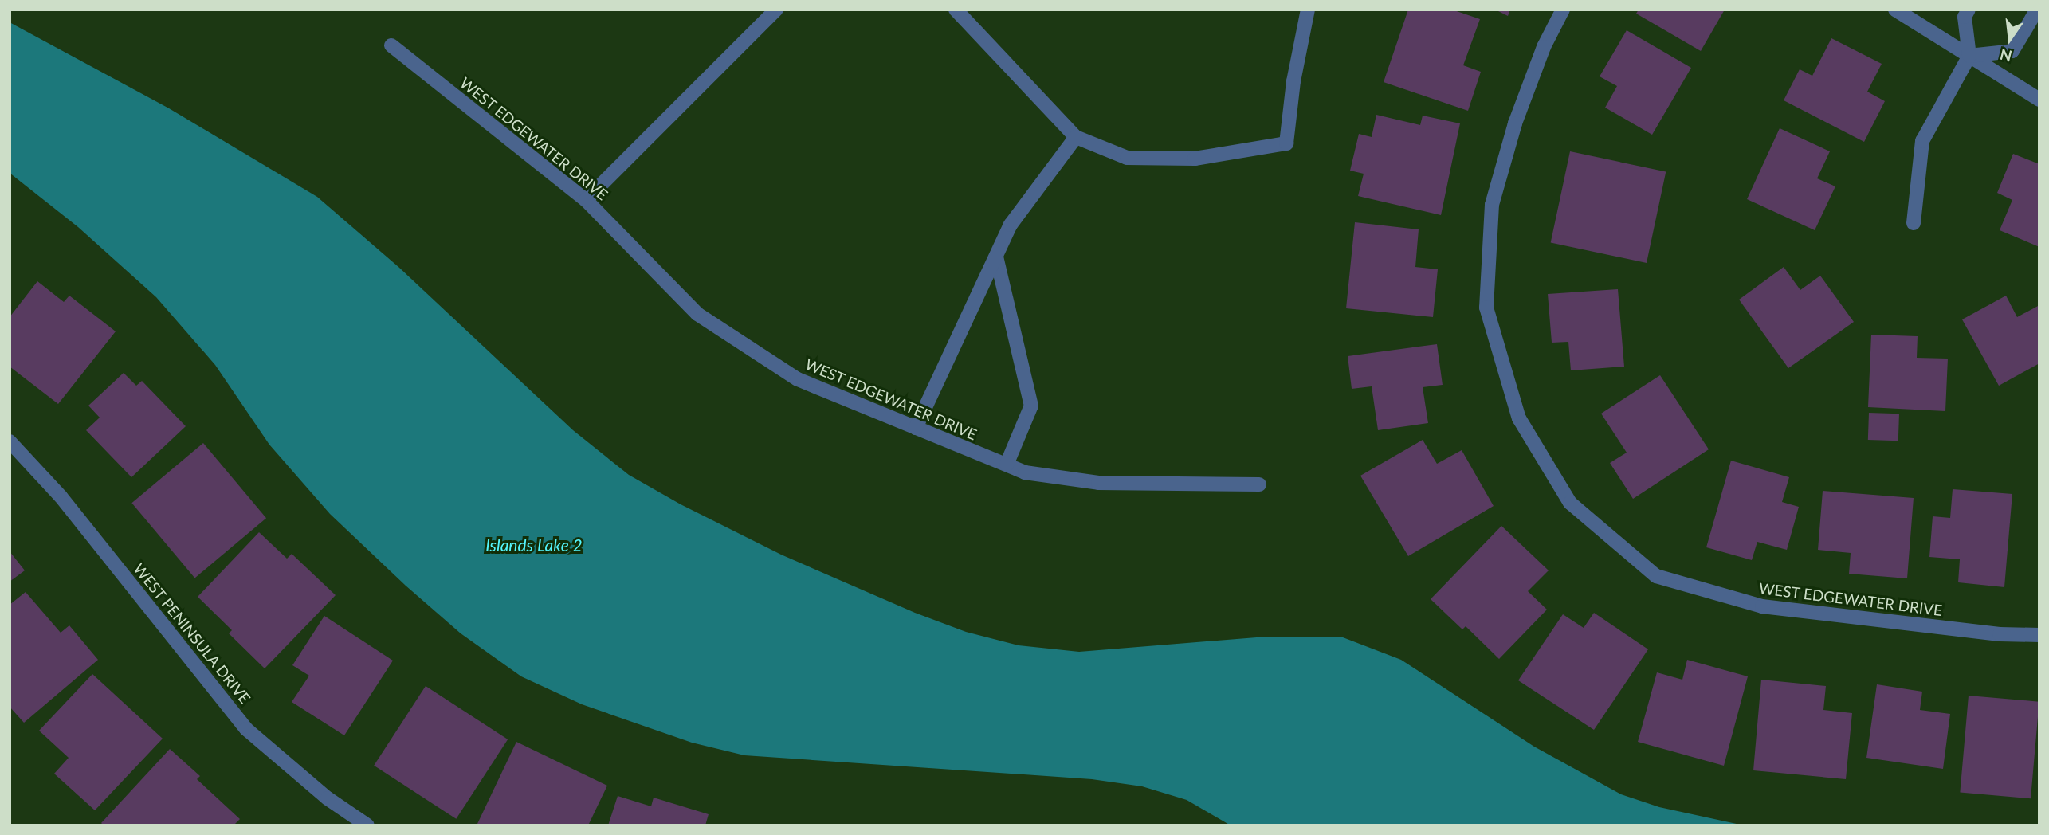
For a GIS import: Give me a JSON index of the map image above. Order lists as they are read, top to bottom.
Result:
{
  "streets": {
    "street": ["WEST EDGEWATER DRIVE", "WEST PENINSULA DRIVE"]
  },
  "water": ["Islands Lake 2"],
  "north": "bottom"
}
